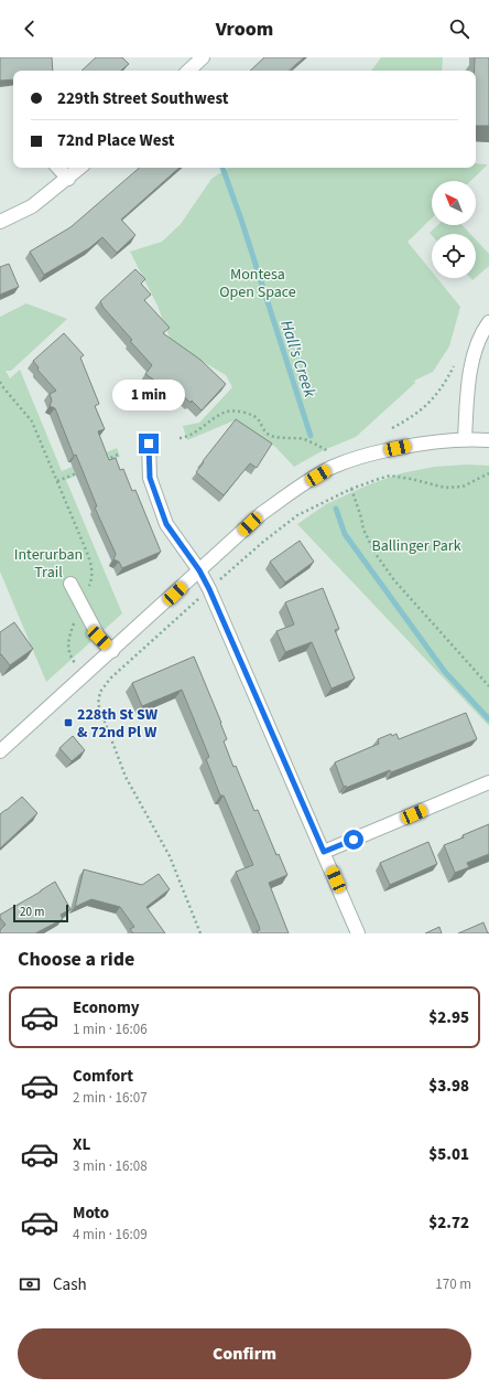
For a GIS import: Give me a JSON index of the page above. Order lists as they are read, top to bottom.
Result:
{
  "water": ["Hall's Creek"],
  "parks": ["Montesa Open Space", "Ballinger Park", "Interurban Trail"],
  "places": {
    "transit": ["228th St SW & 72nd Pl W"]
  },
  "scale_bar": "20 m",
  "north": "top left",
  "page": {
    "header": "Vroom",
    "banner": ["229th Street Southwest", "72nd Place West"],
    "bubble": "1 min",
    "scale": "20 m",
    "heading": "Choose a ride",
    "list": [
      {
        "name": "Economy",
        "note": "1 min · 16:06",
        "value": "$2.95"
      },
      {
        "name": "Comfort",
        "note": "2 min · 16:07",
        "value": "$3.98"
      },
      {
        "name": "XL",
        "note": "3 min · 16:08",
        "value": "$5.01"
      },
      {
        "name": "Moto",
        "note": "4 min · 16:09",
        "value": "$2.72"
      }
    ],
    "pay": ["Cash", "170 m"],
    "buttons": "Confirm"
  }
}
